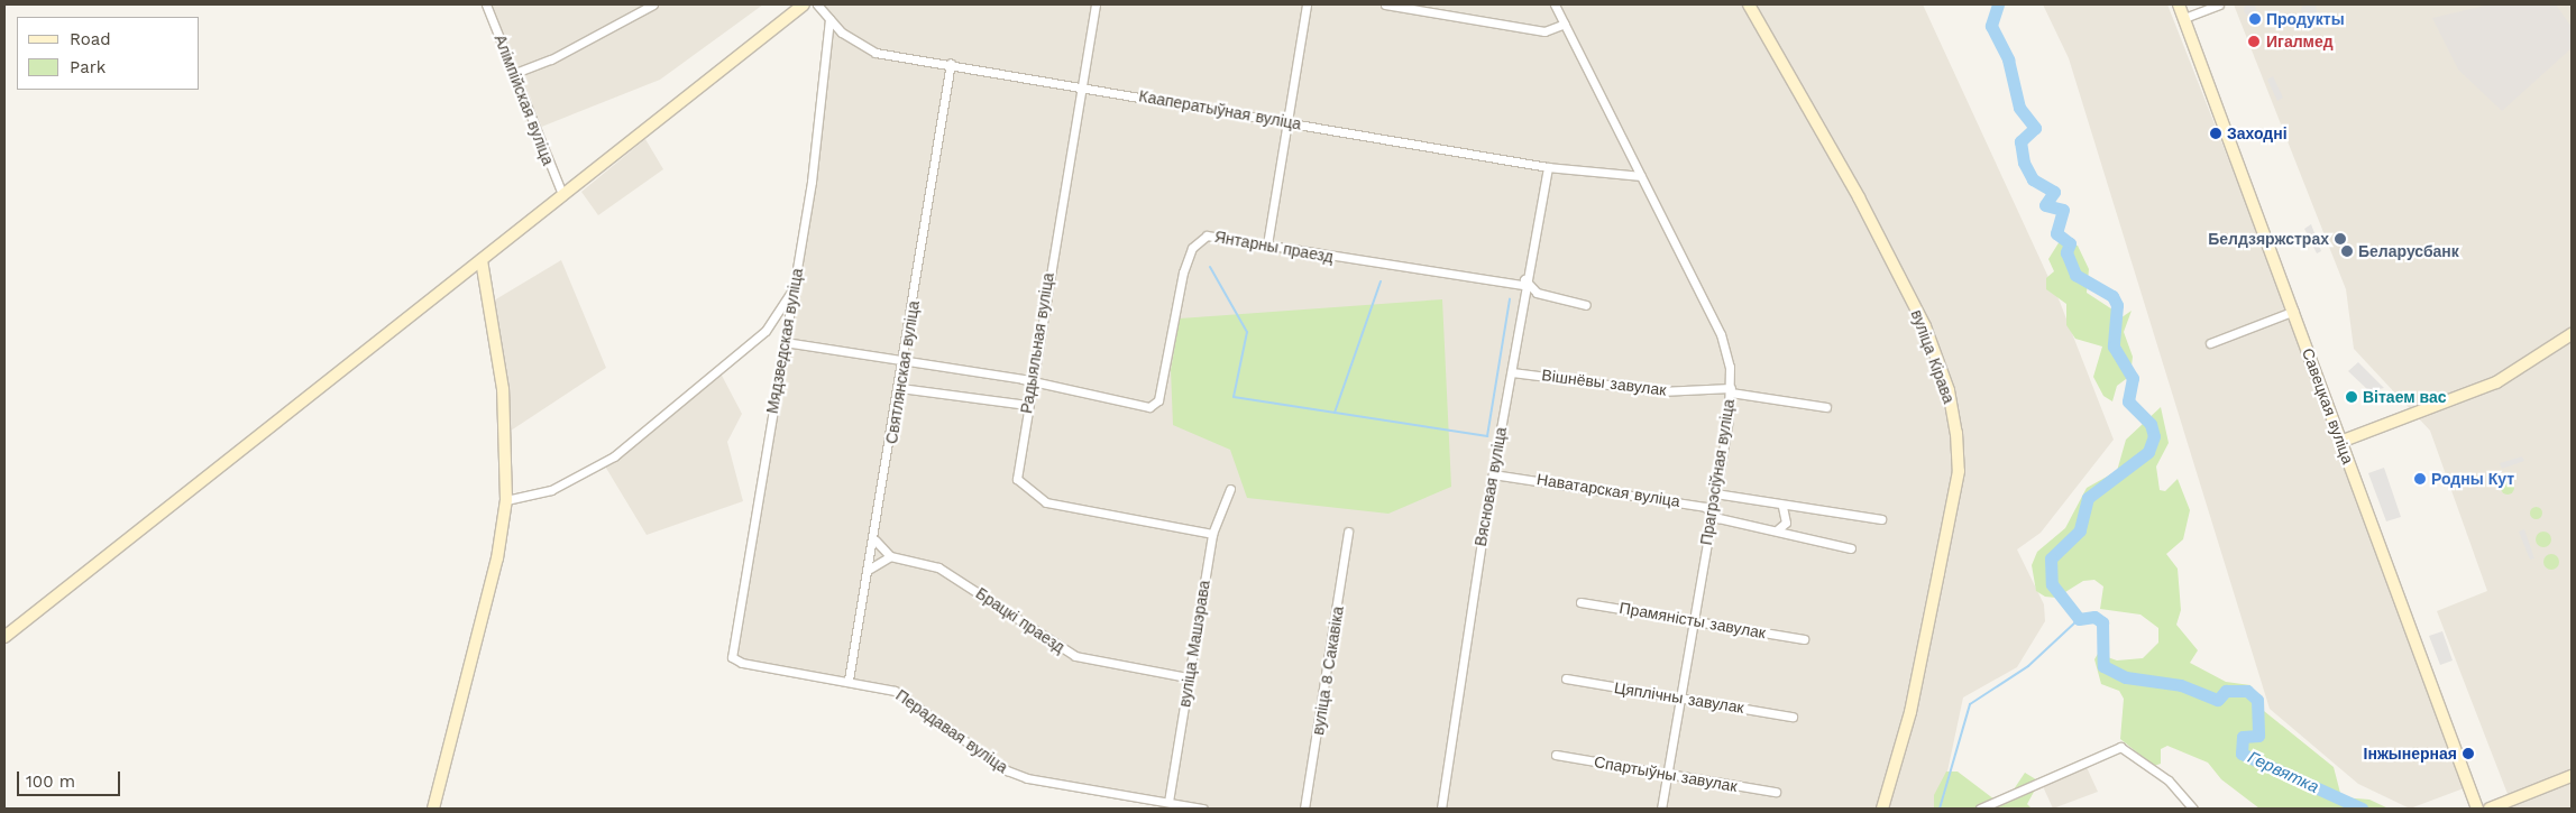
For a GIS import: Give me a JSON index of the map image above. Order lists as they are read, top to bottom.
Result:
{
  "streets": {
    "street": [
      "Алімпійская вуліца",
      "Кааператыўная вуліца",
      "Янтарны праезд",
      "Мядзведская вуліца",
      "Радыяльная вуліца",
      "вуліца Кірава",
      "Святлянская вуліца",
      "Вішнёвы завулак",
      "Савецкая вуліца",
      "Прагрэсіўная вуліца",
      "Вясновая вуліца",
      "Наватарская вуліца",
      "Брацкі праезд",
      "Прамяністы завулак",
      "вуліца Машэрава",
      "вуліца 8 Сакавіка",
      "Цяплічны завулак",
      "Перадавая вуліца",
      "Спартыўны завулак"
    ]
  },
  "crossings": [
    ["Кааператыўная вуліца", "Мядзведская вуліца"],
    ["Кааператыўная вуліца", "Радыяльная вуліца"],
    ["Кааператыўная вуліца", "Святлянская вуліца"],
    ["Кааператыўная вуліца", "Прагрэсіўная вуліца"],
    ["Кааператыўная вуліца", "Вясновая вуліца"],
    ["Янтарны праезд", "Радыяльная вуліца"],
    ["Янтарны праезд", "Вясновая вуліца"],
    ["Мядзведская вуліца", "Перадавая вуліца"],
    ["Радыяльная вуліца", "вуліца Машэрава"],
    ["Святлянская вуліца", "Перадавая вуліца"],
    ["Вішнёвы завулак", "Прагрэсіўная вуліца"],
    ["Вішнёвы завулак", "Вясновая вуліца"],
    ["Прагрэсіўная вуліца", "Наватарская вуліца"],
    ["Прагрэсіўная вуліца", "Прамяністы завулак"],
    ["Прагрэсіўная вуліца", "Цяплічны завулак"],
    ["Прагрэсіўная вуліца", "Спартыўны завулак"],
    ["Вясновая вуліца", "Наватарская вуліца"],
    ["Брацкі праезд", "вуліца Машэрава"],
    ["вуліца Машэрава", "Перадавая вуліца"]
  ],
  "water": ["Гервятка"],
  "places": [
    "Продукты",
    "Игалмед",
    "Заходні",
    "Белдзяржстрах",
    "Беларусбанк",
    "Вітаем вас",
    "Родны Кут",
    "Інжынерная"
  ],
  "legend": ["Road", "Park"],
  "scale_bar": "100 m"
}
